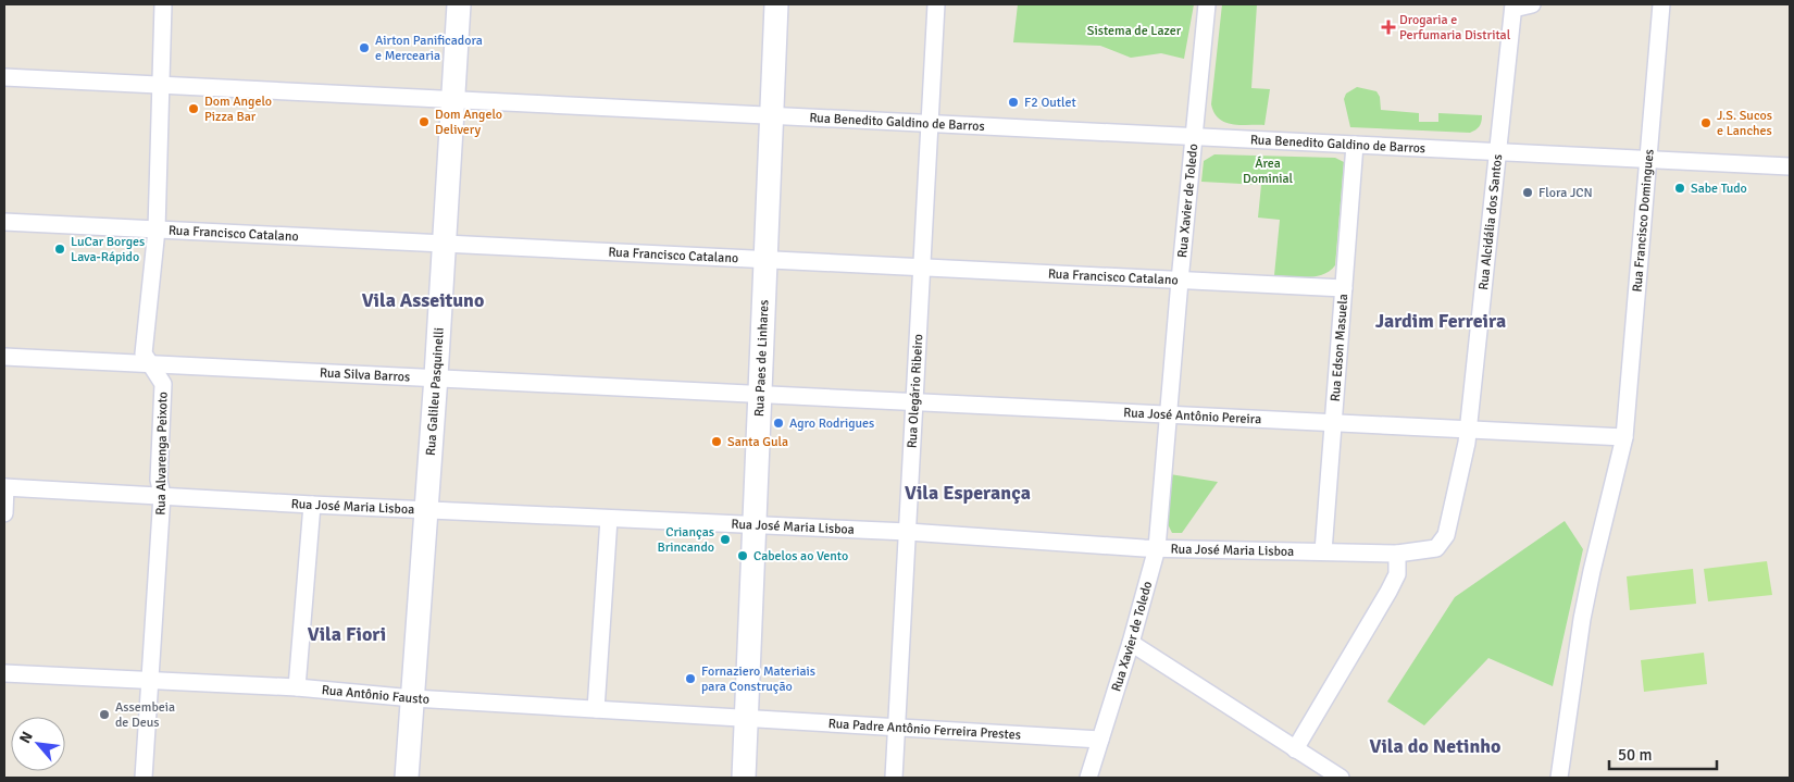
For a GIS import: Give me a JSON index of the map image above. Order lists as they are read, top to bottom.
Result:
{
  "streets": {
    "street": [
      "Rua Benedito Galdino de Barros",
      "Rua Xavier de Toledo",
      "Rua Francisco Domingues",
      "Rua Alcidália dos Santos",
      "Rua Francisco Catalano",
      "Rua Edson Masuela",
      "Rua Paes de Linhares",
      "Rua Silva Barros",
      "Rua Olegário Ribeiro",
      "Rua Galileu Pasquinelli",
      "Rua José Antônio Pereira",
      "Rua Alvarenga Peixoto",
      "Rua José Maria Lisboa",
      "Rua Antônio Fausto",
      "Rua Padre Antônio Ferreira Prestes"
    ]
  },
  "crossings": [
    ["Rua Benedito Galdino de Barros", "Rua Xavier de Toledo"],
    ["Rua Benedito Galdino de Barros", "Rua Francisco Domingues"],
    ["Rua Benedito Galdino de Barros", "Rua Alcidália dos Santos"],
    ["Rua Benedito Galdino de Barros", "Rua Edson Masuela"],
    ["Rua Benedito Galdino de Barros", "Rua Paes de Linhares"],
    ["Rua Benedito Galdino de Barros", "Rua Olegário Ribeiro"],
    ["Rua Benedito Galdino de Barros", "Rua Galileu Pasquinelli"],
    ["Rua Benedito Galdino de Barros", "Rua Alvarenga Peixoto"],
    ["Rua Xavier de Toledo", "Rua Francisco Catalano"],
    ["Rua Xavier de Toledo", "Rua José Antônio Pereira"],
    ["Rua Xavier de Toledo", "Rua José Maria Lisboa"],
    ["Rua Xavier de Toledo", "Rua Padre Antônio Ferreira Prestes"],
    ["Rua Francisco Domingues", "Rua José Antônio Pereira"],
    ["Rua Alcidália dos Santos", "Rua José Antônio Pereira"],
    ["Rua Alcidália dos Santos", "Rua José Maria Lisboa"],
    ["Rua Francisco Catalano", "Rua Edson Masuela"],
    ["Rua Francisco Catalano", "Rua Paes de Linhares"],
    ["Rua Francisco Catalano", "Rua Olegário Ribeiro"],
    ["Rua Francisco Catalano", "Rua Galileu Pasquinelli"],
    ["Rua Francisco Catalano", "Rua Alvarenga Peixoto"],
    ["Rua Edson Masuela", "Rua José Antônio Pereira"],
    ["Rua Edson Masuela", "Rua José Maria Lisboa"],
    ["Rua Paes de Linhares", "Rua Silva Barros"],
    ["Rua Paes de Linhares", "Rua José Antônio Pereira"],
    ["Rua Paes de Linhares", "Rua José Maria Lisboa"],
    ["Rua Paes de Linhares", "Rua Antônio Fausto"],
    ["Rua Paes de Linhares", "Rua Padre Antônio Ferreira Prestes"],
    ["Rua Silva Barros", "Rua Galileu Pasquinelli"],
    ["Rua Silva Barros", "Rua José Antônio Pereira"],
    ["Rua Silva Barros", "Rua Alvarenga Peixoto"],
    ["Rua Olegário Ribeiro", "Rua José Antônio Pereira"],
    ["Rua Olegário Ribeiro", "Rua José Maria Lisboa"],
    ["Rua Olegário Ribeiro", "Rua Padre Antônio Ferreira Prestes"],
    ["Rua Galileu Pasquinelli", "Rua José Maria Lisboa"],
    ["Rua Galileu Pasquinelli", "Rua Antônio Fausto"],
    ["Rua Alvarenga Peixoto", "Rua José Maria Lisboa"],
    ["Rua Alvarenga Peixoto", "Rua Antônio Fausto"],
    ["Rua Antônio Fausto", "Rua Padre Antônio Ferreira Prestes"]
  ],
  "districts": [
    "Vila Asseituno",
    "Jardim Ferreira",
    "Vila Esperança",
    "Vila Fiori",
    "Vila do Netinho"
  ],
  "parks": ["Sistema de Lazer", "Área Dominial"],
  "places": {
    "health": ["Drogaria e Perfumaria Distrital"],
    "other": [
      "Airton Panificadora e Mercearia",
      "F2 Outlet",
      "Dom Angelo Pizza Bar",
      "Dom Angelo Delivery",
      "J.S. Sucos e Lanches",
      "Sabe Tudo",
      "Flora JCN",
      "LuCar Borges Lava-Rápido",
      "Agro Rodrigues",
      "Santa Gula",
      "Crianças Brincando",
      "Cabelos ao Vento",
      "Fornaziero Materiais para Construção",
      "Assembeia de Deus"
    ]
  },
  "scale_bar": "50 m",
  "north": "top left"
}
